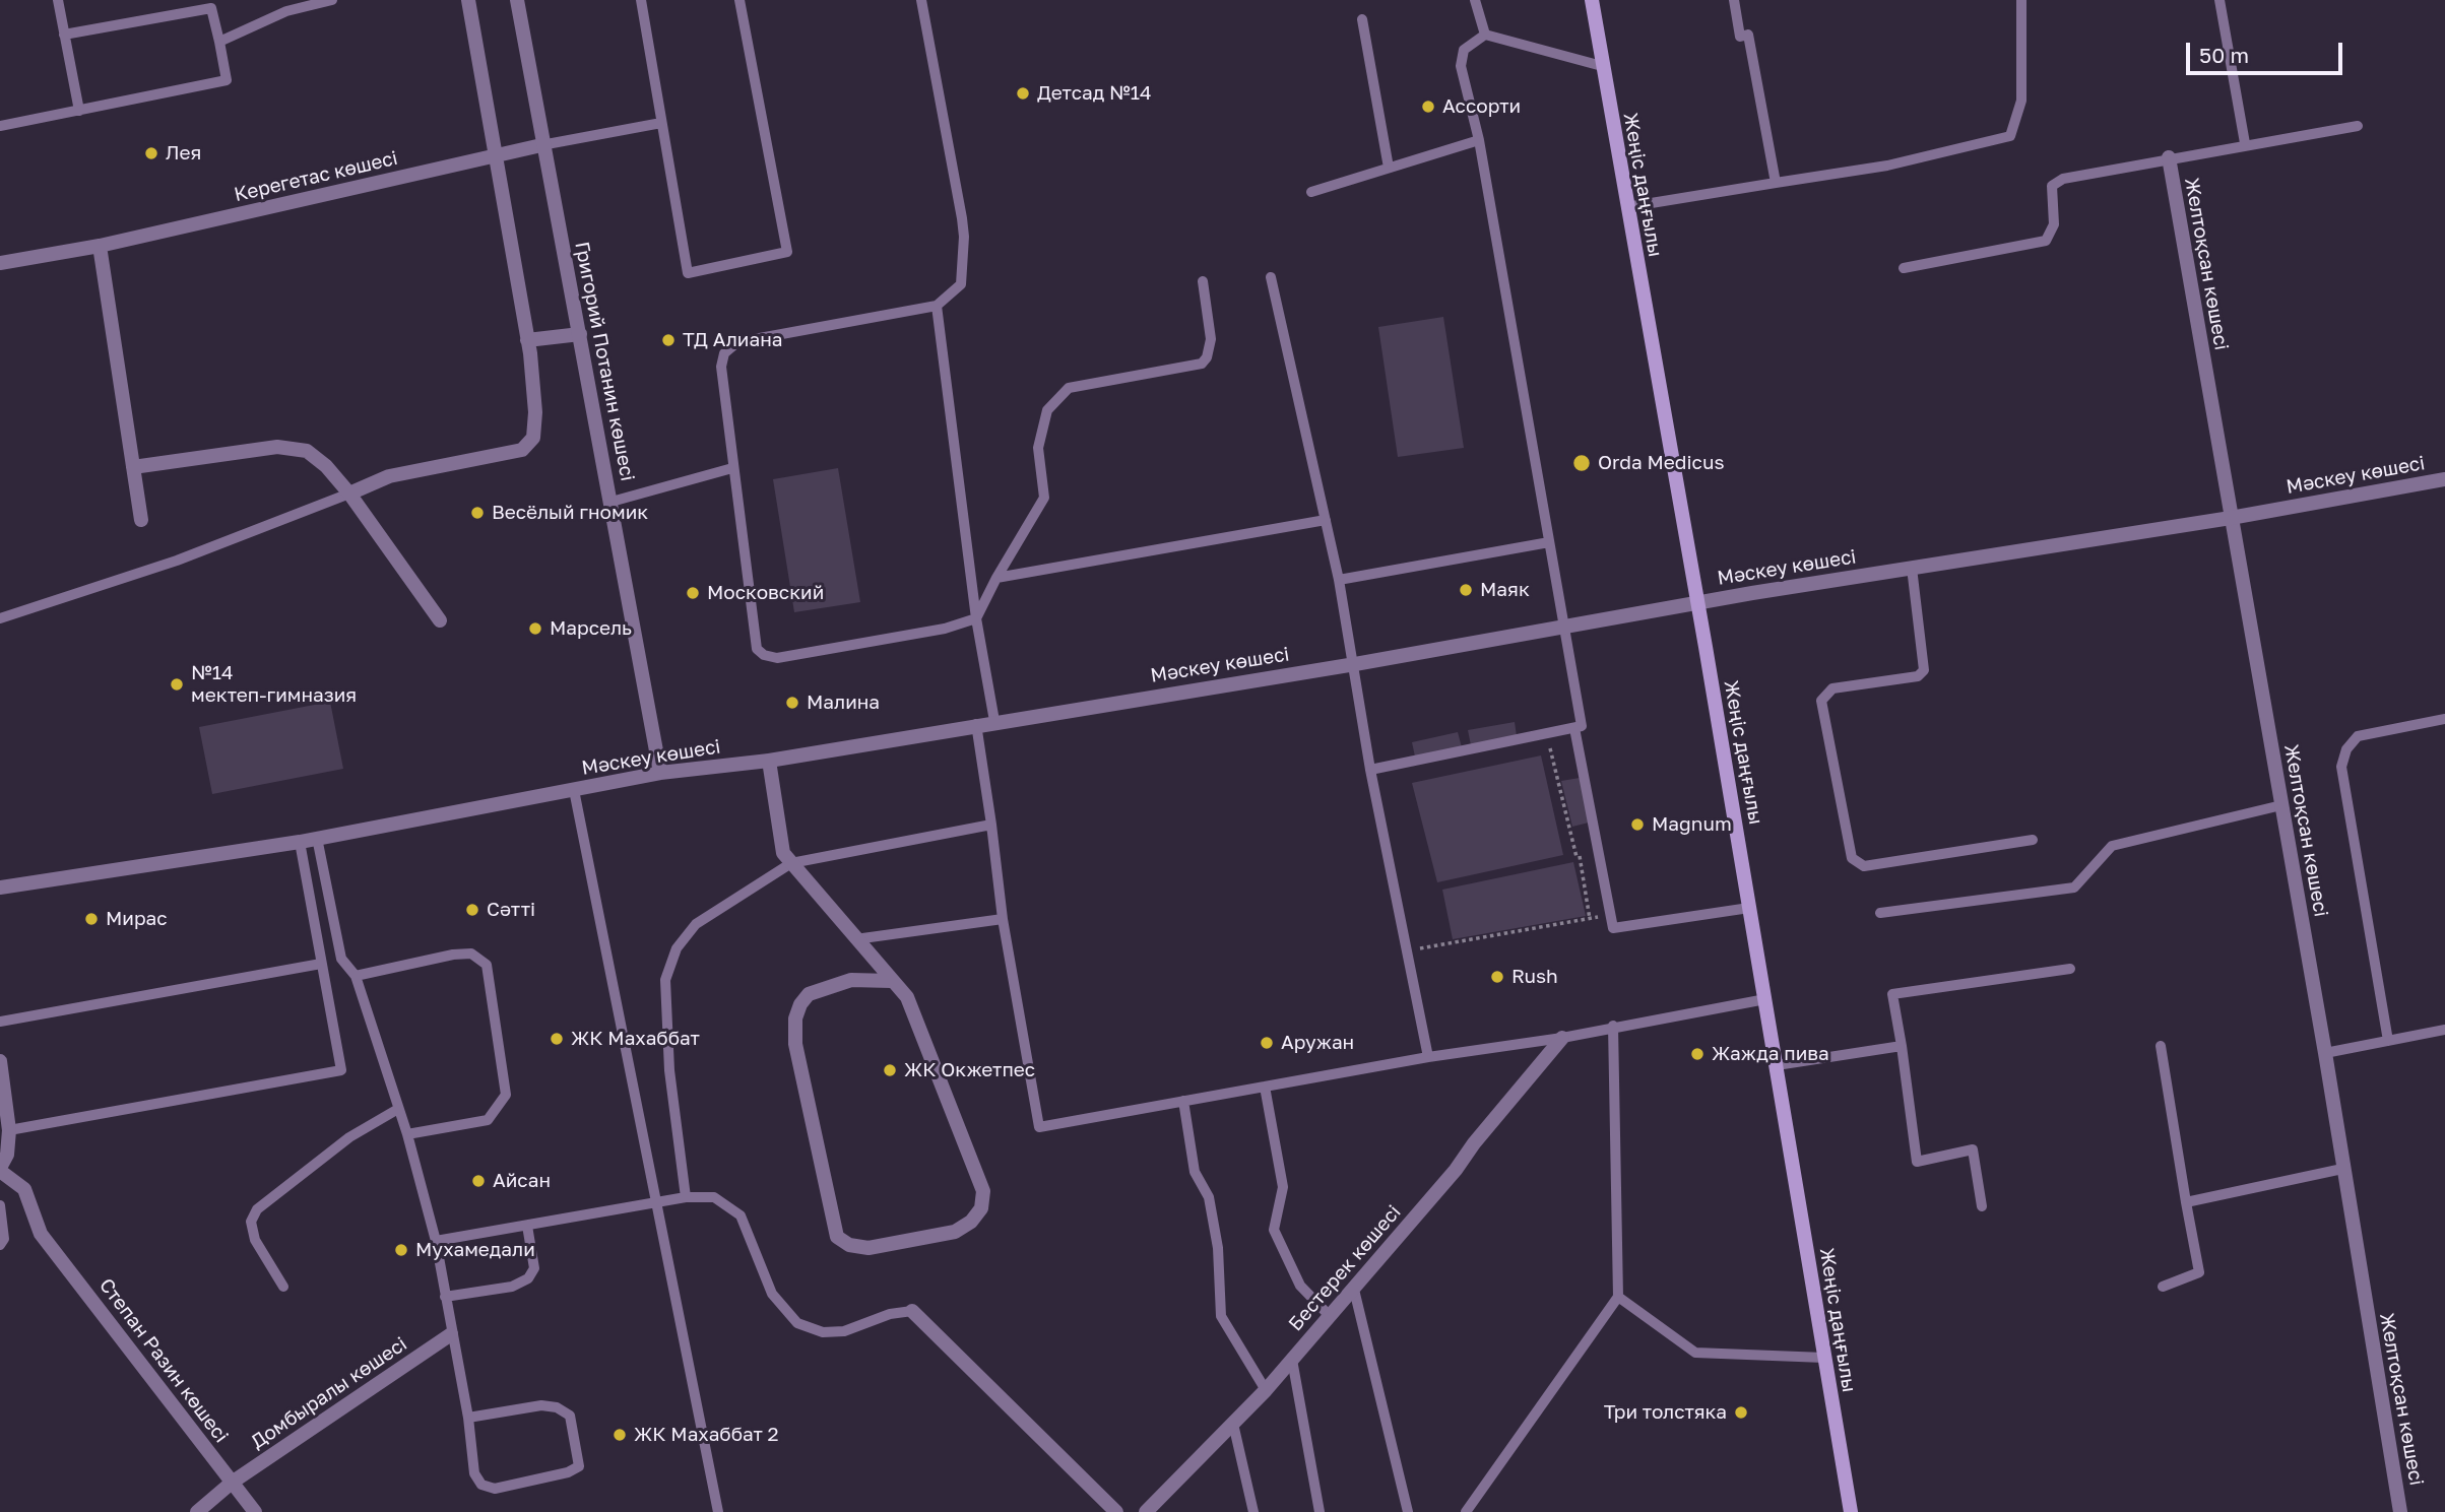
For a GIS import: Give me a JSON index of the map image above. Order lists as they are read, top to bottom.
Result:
{
  "streets": {
    "main road": ["Жеңіс даңғылы"],
    "street": [
      "Керегетас көшесі",
      "Желтоқсан көшесі",
      "Григорий Потанин көшесі",
      "Мәскеу көшесі",
      "Бестерек көшесі",
      "Степан Разин көшесі",
      "Домбыралы көшесі"
    ]
  },
  "crossings": [
    ["Керегетас көшесі", "Григорий Потанин көшесі"],
    ["Жеңіс даңғылы", "Мәскеу көшесі"],
    ["Желтоқсан көшесі", "Мәскеу көшесі"],
    ["Григорий Потанин көшесі", "Мәскеу көшесі"],
    ["Степан Разин көшесі", "Домбыралы көшесі"]
  ],
  "places": [
    "Детсад №14",
    "Ассорти",
    "Лея",
    "ТД Алиана",
    "Orda Medicus",
    "Весёлый гномик",
    "Маяк",
    "Московский",
    "Марсель",
    "№14 мектеп-гимназия",
    "Малина",
    "Magnum",
    "Сәтті",
    "Мирас",
    "Rush",
    "ЖК Махаббат",
    "Аружан",
    "Жажда пива",
    "ЖК Окжетпес",
    "Айсан",
    "Мухамедали",
    "Три толстяка",
    "ЖК Махаббат 2"
  ],
  "scale_bar": "50 m"
}
